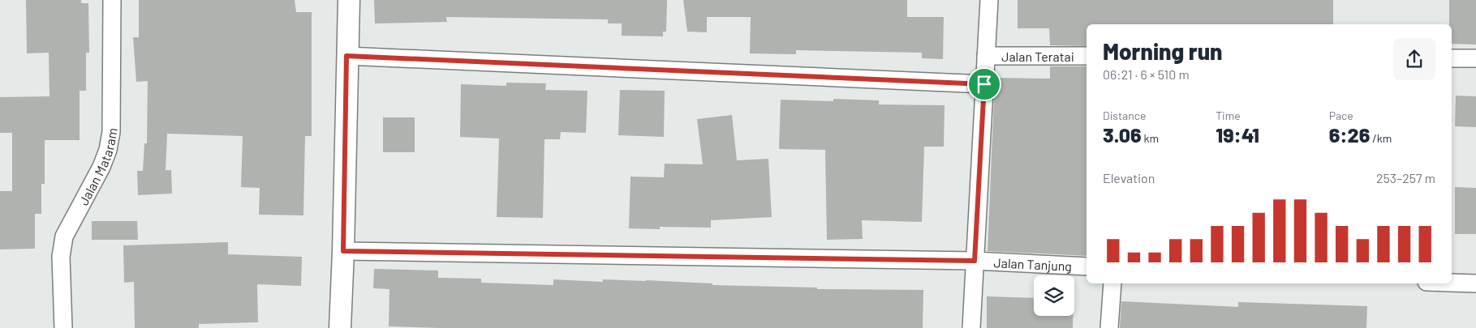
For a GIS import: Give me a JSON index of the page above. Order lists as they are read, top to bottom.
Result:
{
  "streets": {
    "street": ["Jalan Teratai", "Jalan Mataram", "Jalan Tanjung"]
  },
  "page": {
    "heading": ["Morning run", "06:21 · 6 × 510 m"],
    "stats": [
      ["Distance", "3.06 km"],
      ["Time", "19:41"],
      ["Pace", "6:26 /km"]
    ],
    "chart": ["Elevation", "253–257 m"]
  }
}
